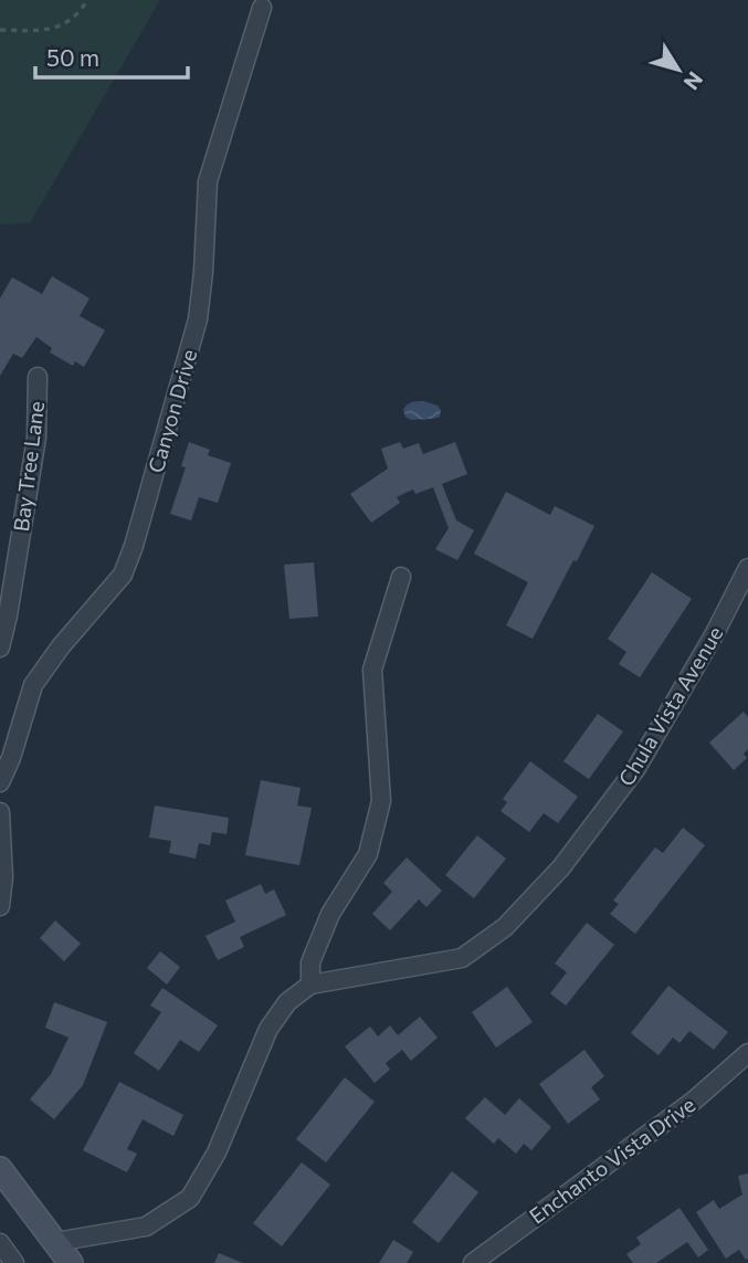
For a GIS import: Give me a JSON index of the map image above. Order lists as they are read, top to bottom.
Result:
{
  "streets": {
    "street": [
      "Canyon Drive",
      "Bay Tree Lane",
      "Chula Vista Avenue",
      "Enchanto Vista Drive"
    ]
  },
  "scale_bar": "50 m",
  "north": "bottom right"
}
